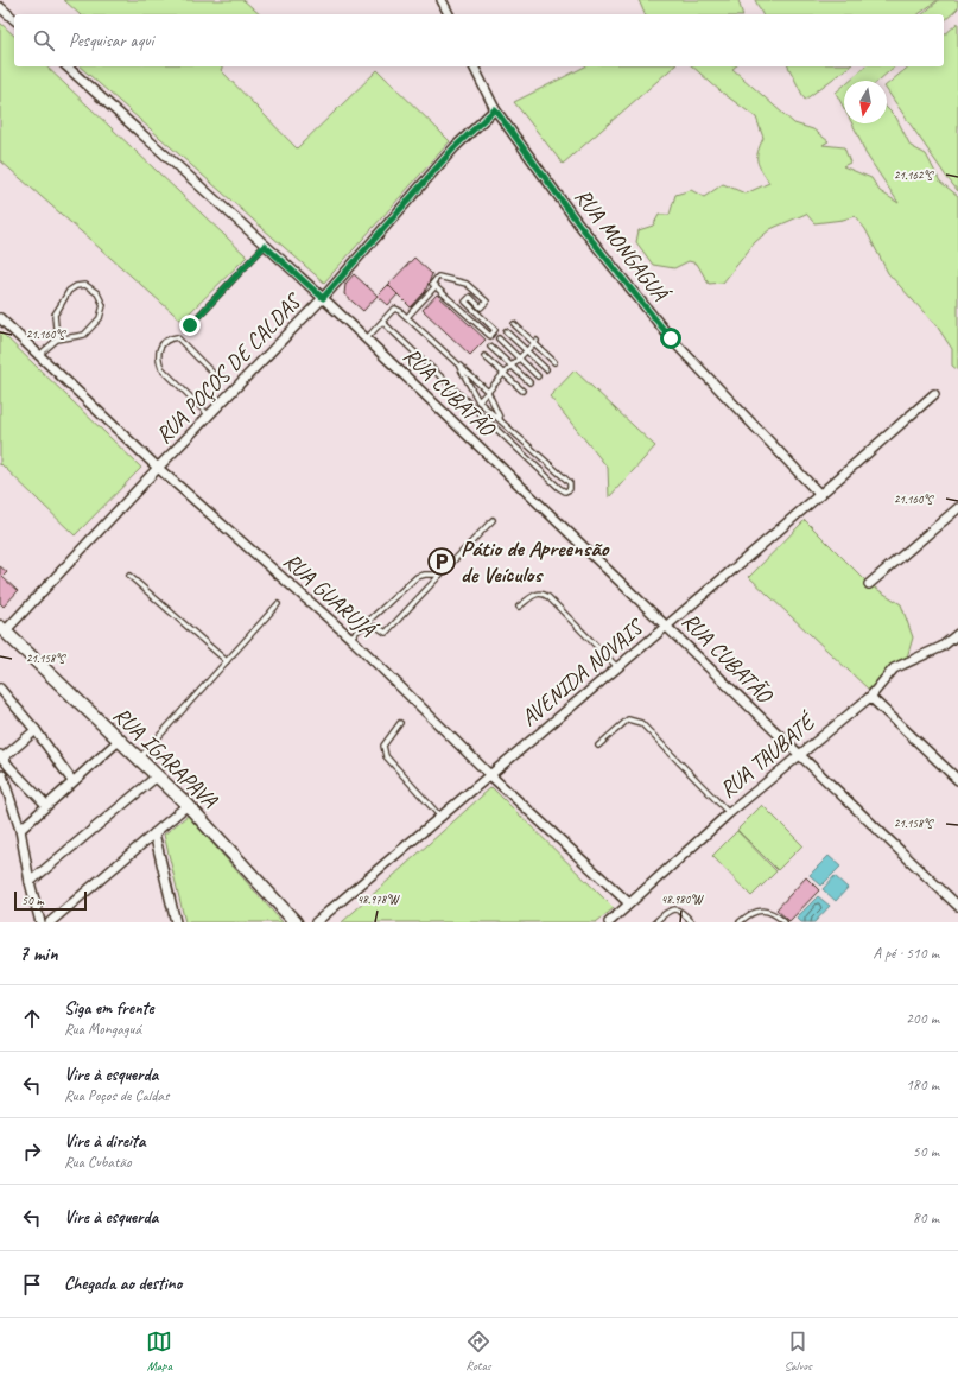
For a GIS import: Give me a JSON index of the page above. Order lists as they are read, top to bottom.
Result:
{
  "streets": {
    "street": [
      "RUA MONGAGUÁ",
      "RUA POÇOS DE CALDAS",
      "RUA CUBATÃO",
      "RUA GUARUJÁ",
      "AVENIDA NOVAIS",
      "RUA TAUBATÉ",
      "RUA IGARAPAVA"
    ]
  },
  "crossings": [
    ["RUA MONGAGUÁ", "RUA POÇOS DE CALDAS"],
    ["RUA MONGAGUÁ", "AVENIDA NOVAIS"],
    ["RUA POÇOS DE CALDAS", "RUA CUBATÃO"],
    ["RUA POÇOS DE CALDAS", "RUA GUARUJÁ"],
    ["RUA POÇOS DE CALDAS", "RUA IGARAPAVA"],
    ["RUA CUBATÃO", "AVENIDA NOVAIS"],
    ["RUA CUBATÃO", "RUA TAUBATÉ"],
    ["RUA GUARUJÁ", "AVENIDA NOVAIS"],
    ["RUA GUARUJÁ", "RUA TAUBATÉ"]
  ],
  "places": {
    "parking": ["Pátio de Apreensão de Veículos"]
  },
  "scale_bar": "50 m",
  "north": "bottom",
  "page": {
    "search": "Pesquisar aqui",
    "scale": "50 m",
    "heading": ["7 min", "A pé · 510 m"],
    "list": [
      ["Siga em frente", "Rua Mongaguá", "200 m"],
      ["Vire à esquerda", "Rua Poços de Caldas", "180 m"],
      ["Vire à direita", "Rua Cubatão", "50 m"],
      ["Vire à esquerda", "80 m"],
      "Chegada ao destino"
    ],
    "nav": ["Mapa", "Rotas", "Salvos"]
  },
  "coordinates": [
    "21.162°S",
    "21.160°S",
    "21.158°S",
    "48.978°W",
    "48.980°W"
  ]
}
